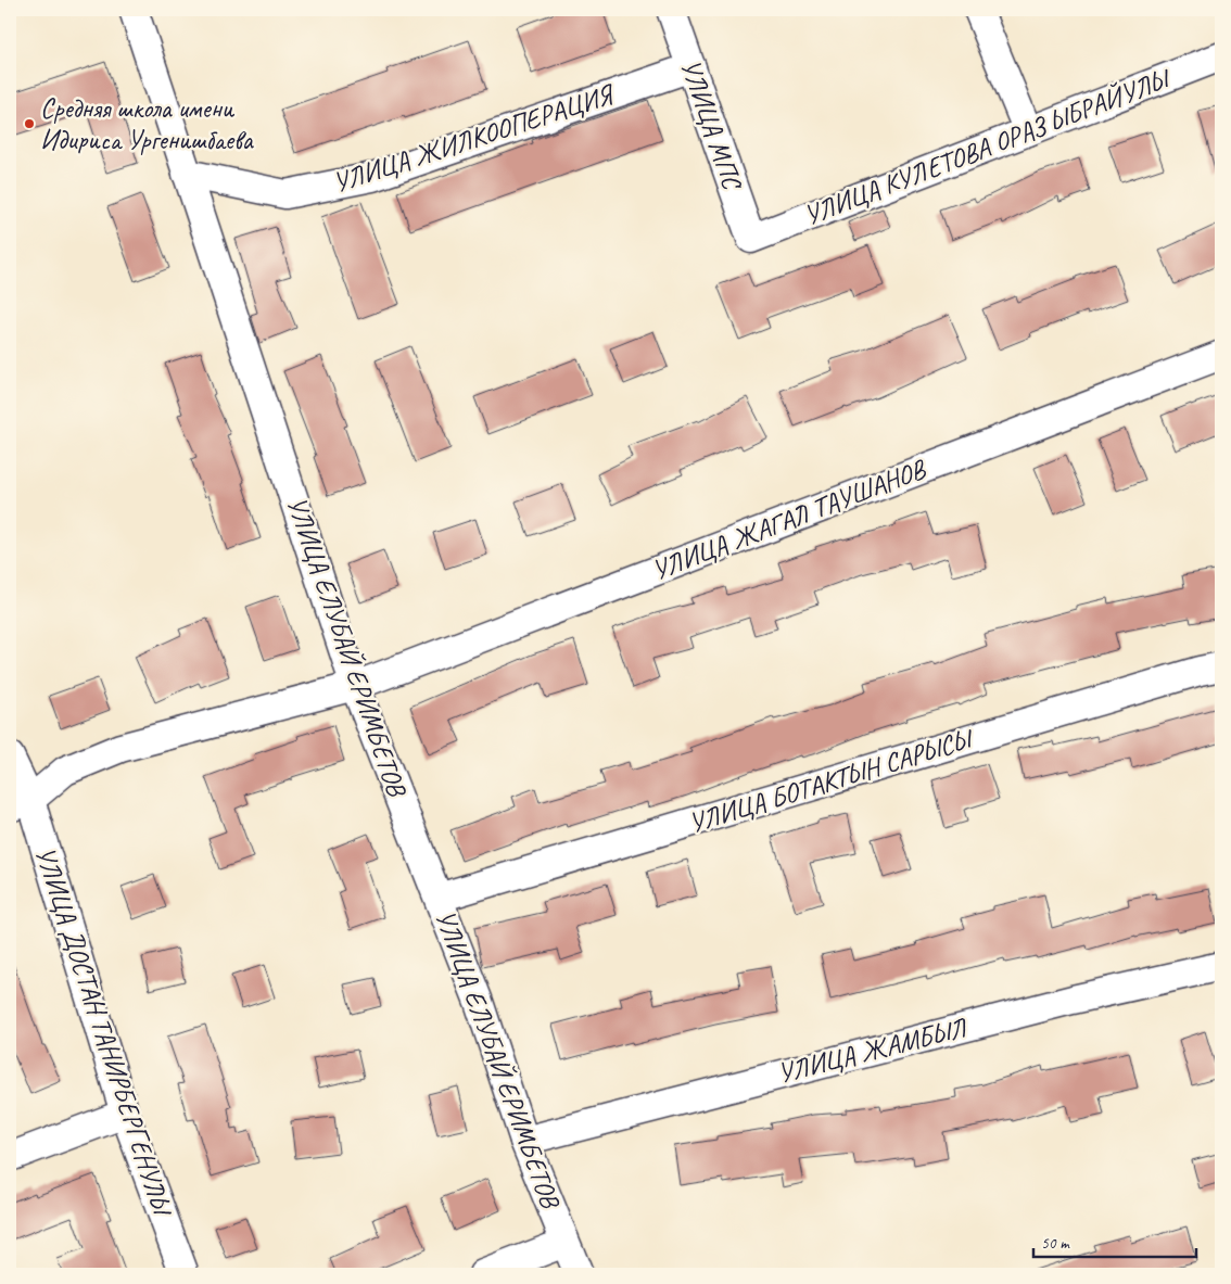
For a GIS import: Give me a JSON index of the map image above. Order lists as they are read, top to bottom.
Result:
{
  "streets": {
    "street": [
      "УЛИЦА МПС",
      "УЛИЦА ЖИЛКООПЕРАЦИЯ",
      "УЛИЦА КУЛЕТОВА ОРАЗ ЫБРАЙУЛЫ",
      "УЛИЦА ЖАГАЛ ТАУШАНОВ",
      "УЛИЦА ЕЛУБАЙ ЕРИМБЕТОВ",
      "УЛИЦА БОТАКТЫН САРЫСЫ",
      "УЛИЦА ДОСТАН ТАНИРБЕРГЕНУЛЫ",
      "УЛИЦА ЖАМБЫЛ"
    ]
  },
  "crossings": [
    ["УЛИЦА МПС", "УЛИЦА ЖИЛКООПЕРАЦИЯ"],
    ["УЛИЦА МПС", "УЛИЦА КУЛЕТОВА ОРАЗ ЫБРАЙУЛЫ"],
    ["УЛИЦА ЖИЛКООПЕРАЦИЯ", "УЛИЦА ЕЛУБАЙ ЕРИМБЕТОВ"],
    ["УЛИЦА ЖАГАЛ ТАУШАНОВ", "УЛИЦА ЕЛУБАЙ ЕРИМБЕТОВ"],
    ["УЛИЦА ЖАГАЛ ТАУШАНОВ", "УЛИЦА ДОСТАН ТАНИРБЕРГЕНУЛЫ"],
    ["УЛИЦА ЕЛУБАЙ ЕРИМБЕТОВ", "УЛИЦА БОТАКТЫН САРЫСЫ"],
    ["УЛИЦА ЕЛУБАЙ ЕРИМБЕТОВ", "УЛИЦА ЖАМБЫЛ"]
  ],
  "places": ["Средняя школа имени Идириса Ургенишбаева"],
  "scale_bar": "50 m"
}
